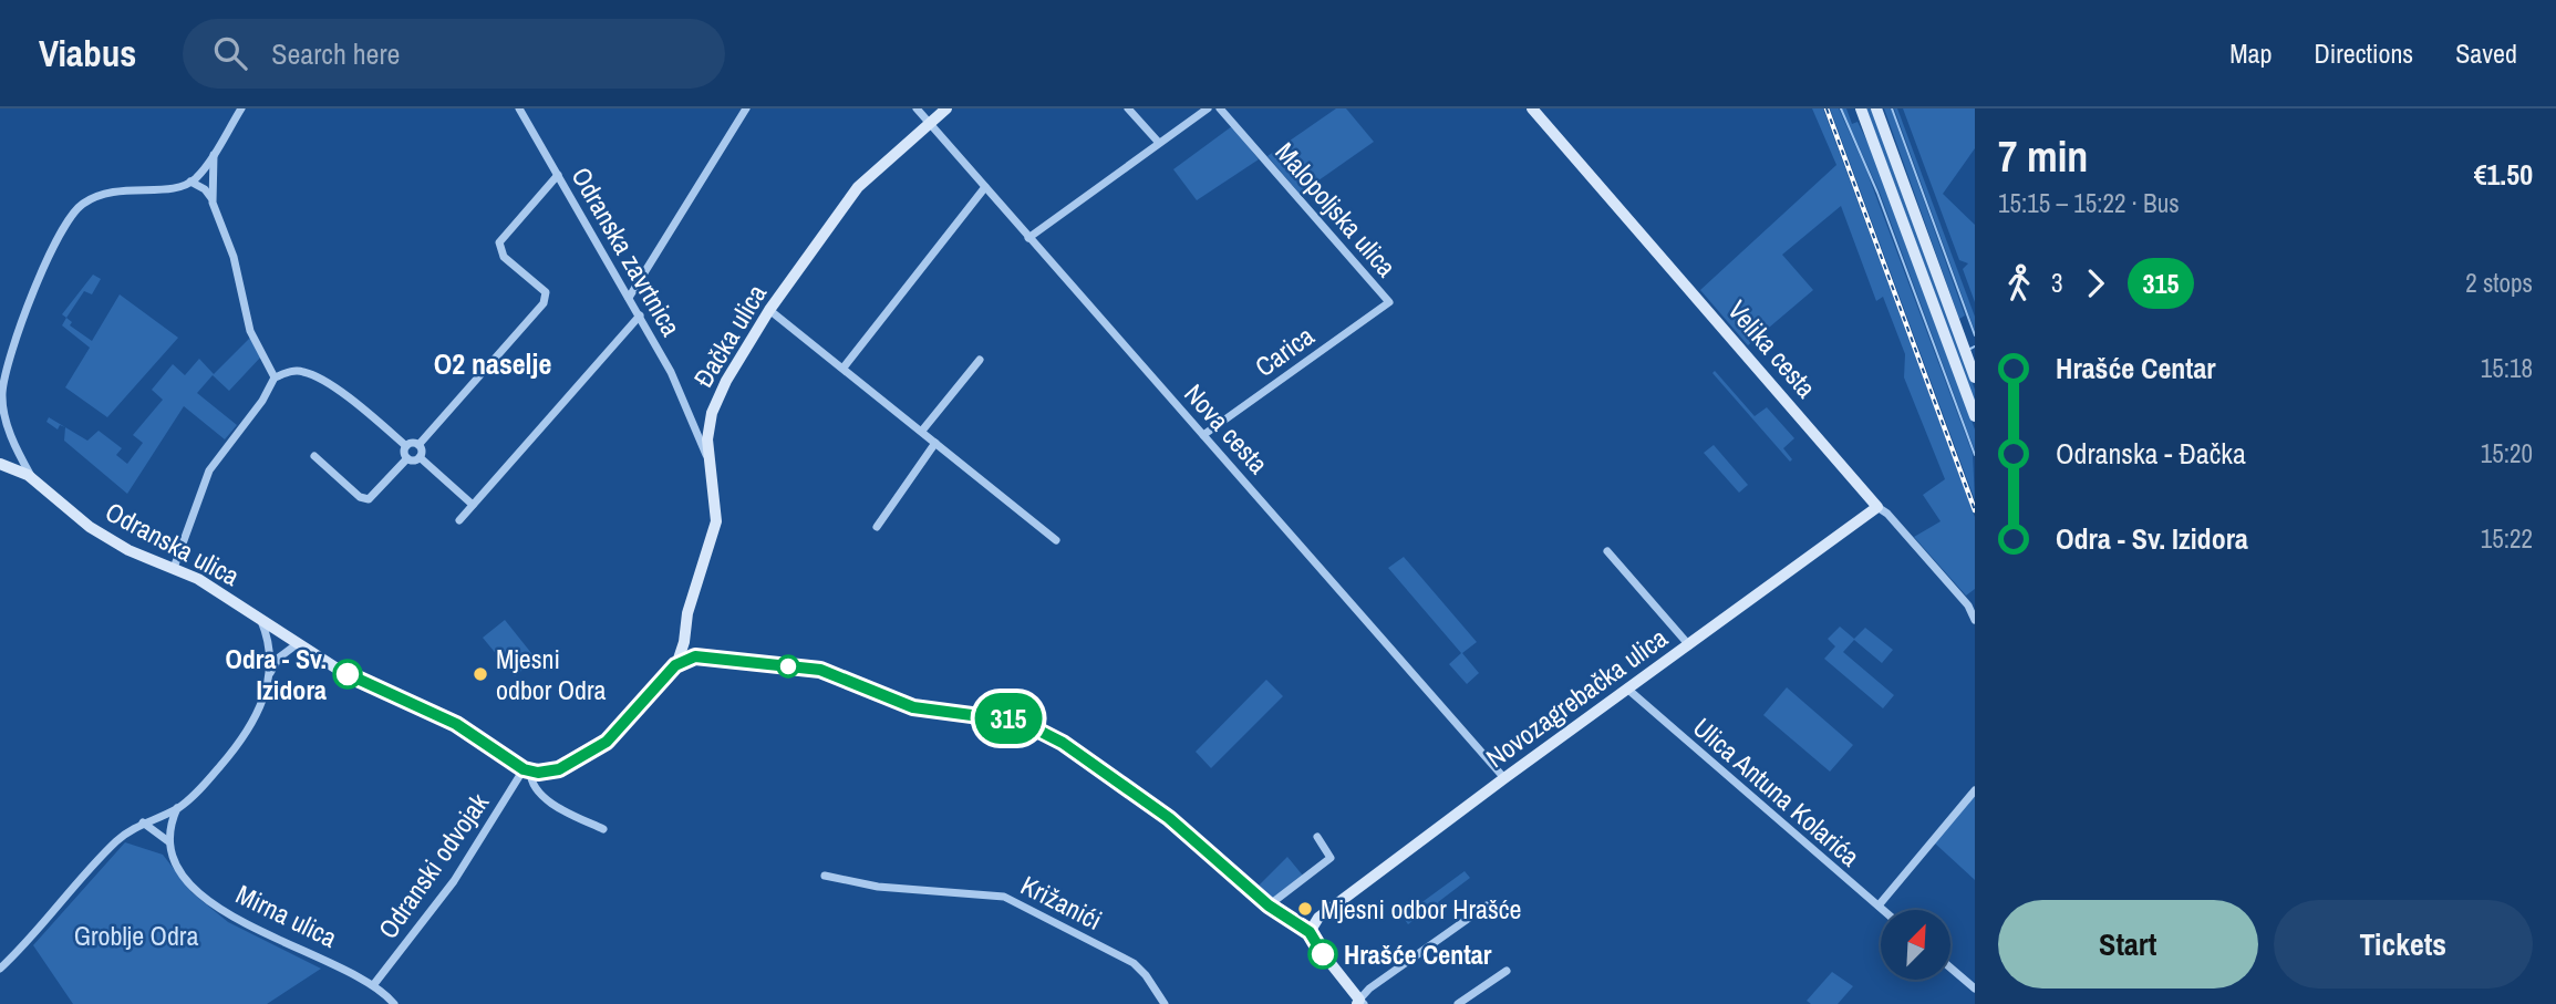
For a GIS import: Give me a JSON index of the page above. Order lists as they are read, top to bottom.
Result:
{
  "streets": {
    "street": [
      "Malopoljska ulica",
      "Odranska zavrtnica",
      "Đačka ulica",
      "Velika cesta",
      "Carica",
      "Nova cesta",
      "Odranska ulica",
      "Novozagrebačka ulica",
      "Ulica Antuna Kolarića",
      "Odranski odvojak",
      "Križanići",
      "Mirna ulica"
    ]
  },
  "crossings": [
    ["Malopoljska ulica", "Carica"],
    ["Odranska zavrtnica", "Đačka ulica"],
    ["Đačka ulica", "Nova cesta"],
    ["Velika cesta", "Novozagrebačka ulica"],
    ["Carica", "Nova cesta"],
    ["Nova cesta", "Novozagrebačka ulica"],
    ["Odranska ulica", "Odranski odvojak"],
    ["Novozagrebačka ulica", "Ulica Antuna Kolarića"],
    ["Odranski odvojak", "Mirna ulica"]
  ],
  "districts": ["O2 naselje"],
  "parks": ["Groblje Odra"],
  "places": [
    "Odra - Sv. Izidora",
    "Mjesni odbor Odra",
    "Mjesni odbor Hrašće",
    "Hrašće Centar"
  ],
  "lines": ["bus line 315"],
  "north": "top right",
  "page": {
    "header": "Viabus",
    "search": "Search here",
    "nav": ["Map", "Directions", "Saved"],
    "on_map": "315",
    "heading": ["7 min", "15:15 – 15:22 · Bus", "€1.50"],
    "legs": ["3", "315", "2 stops"],
    "list": [
      {
        "name": "Hrašće Centar",
        "value": "15:18"
      },
      {
        "name": "Odranska - Đačka",
        "value": "15:20"
      },
      {
        "name": "Odra - Sv. Izidora",
        "value": "15:22"
      }
    ],
    "buttons": ["Start", "Tickets"]
  }
}
